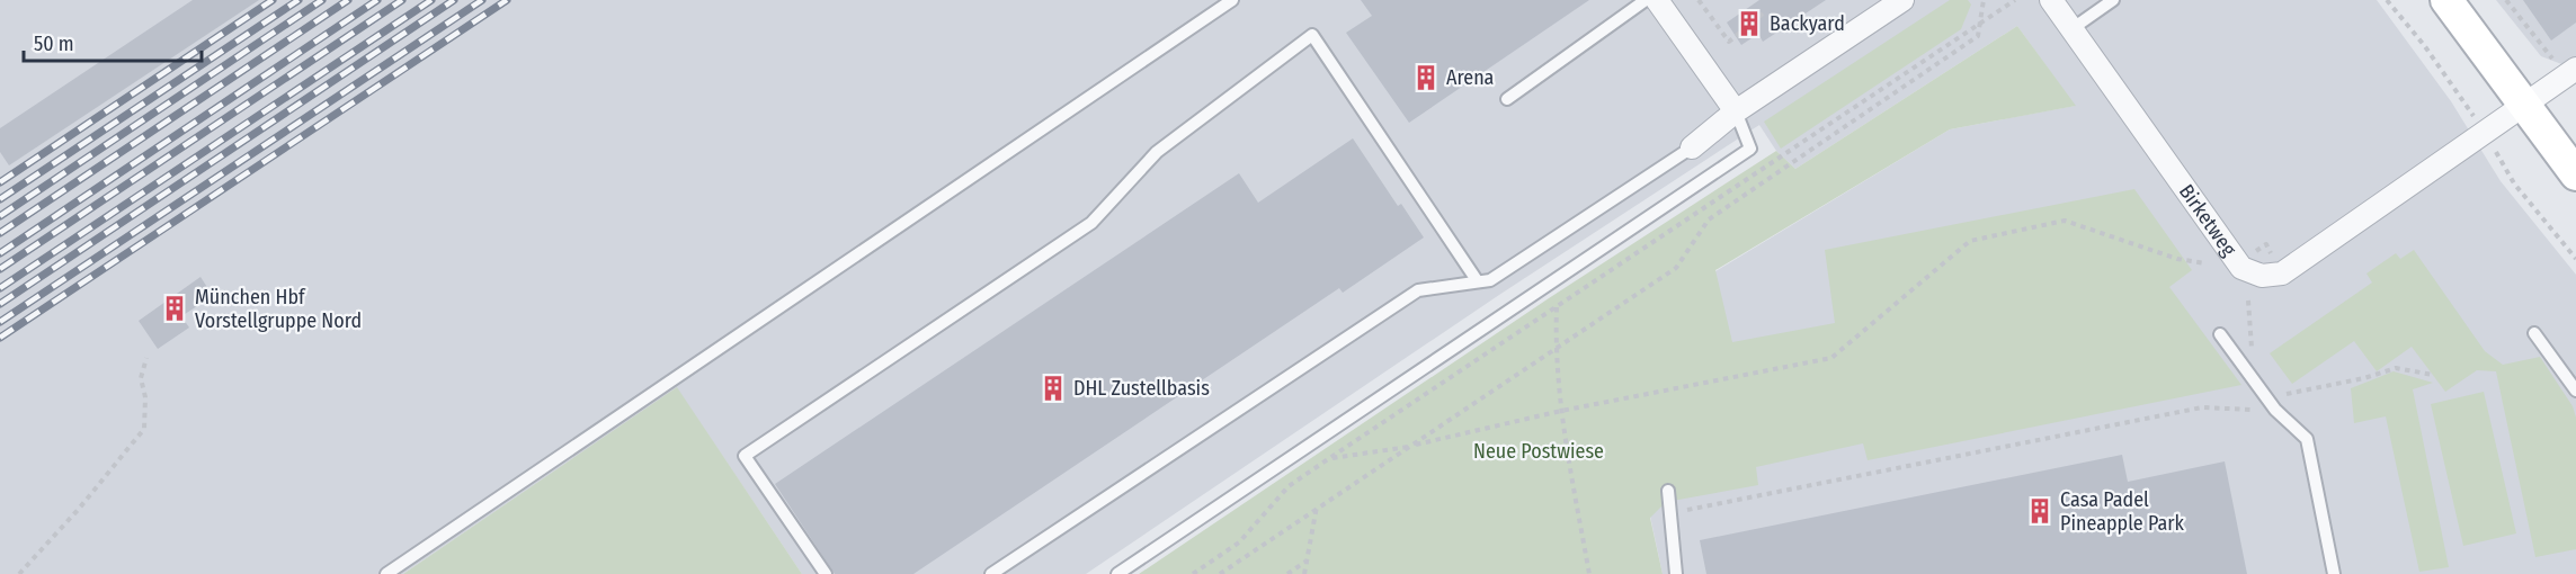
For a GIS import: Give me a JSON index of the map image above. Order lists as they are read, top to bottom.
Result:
{
  "streets": {
    "street": ["Birketweg"]
  },
  "parks": ["Neue Postwiese"],
  "places": {
    "building": [
      "Backyard",
      "Arena",
      "München Hbf Vorstellgruppe Nord",
      "DHL Zustellbasis",
      "Casa Padel Pineapple Park"
    ]
  },
  "scale_bar": "50 m"
}
